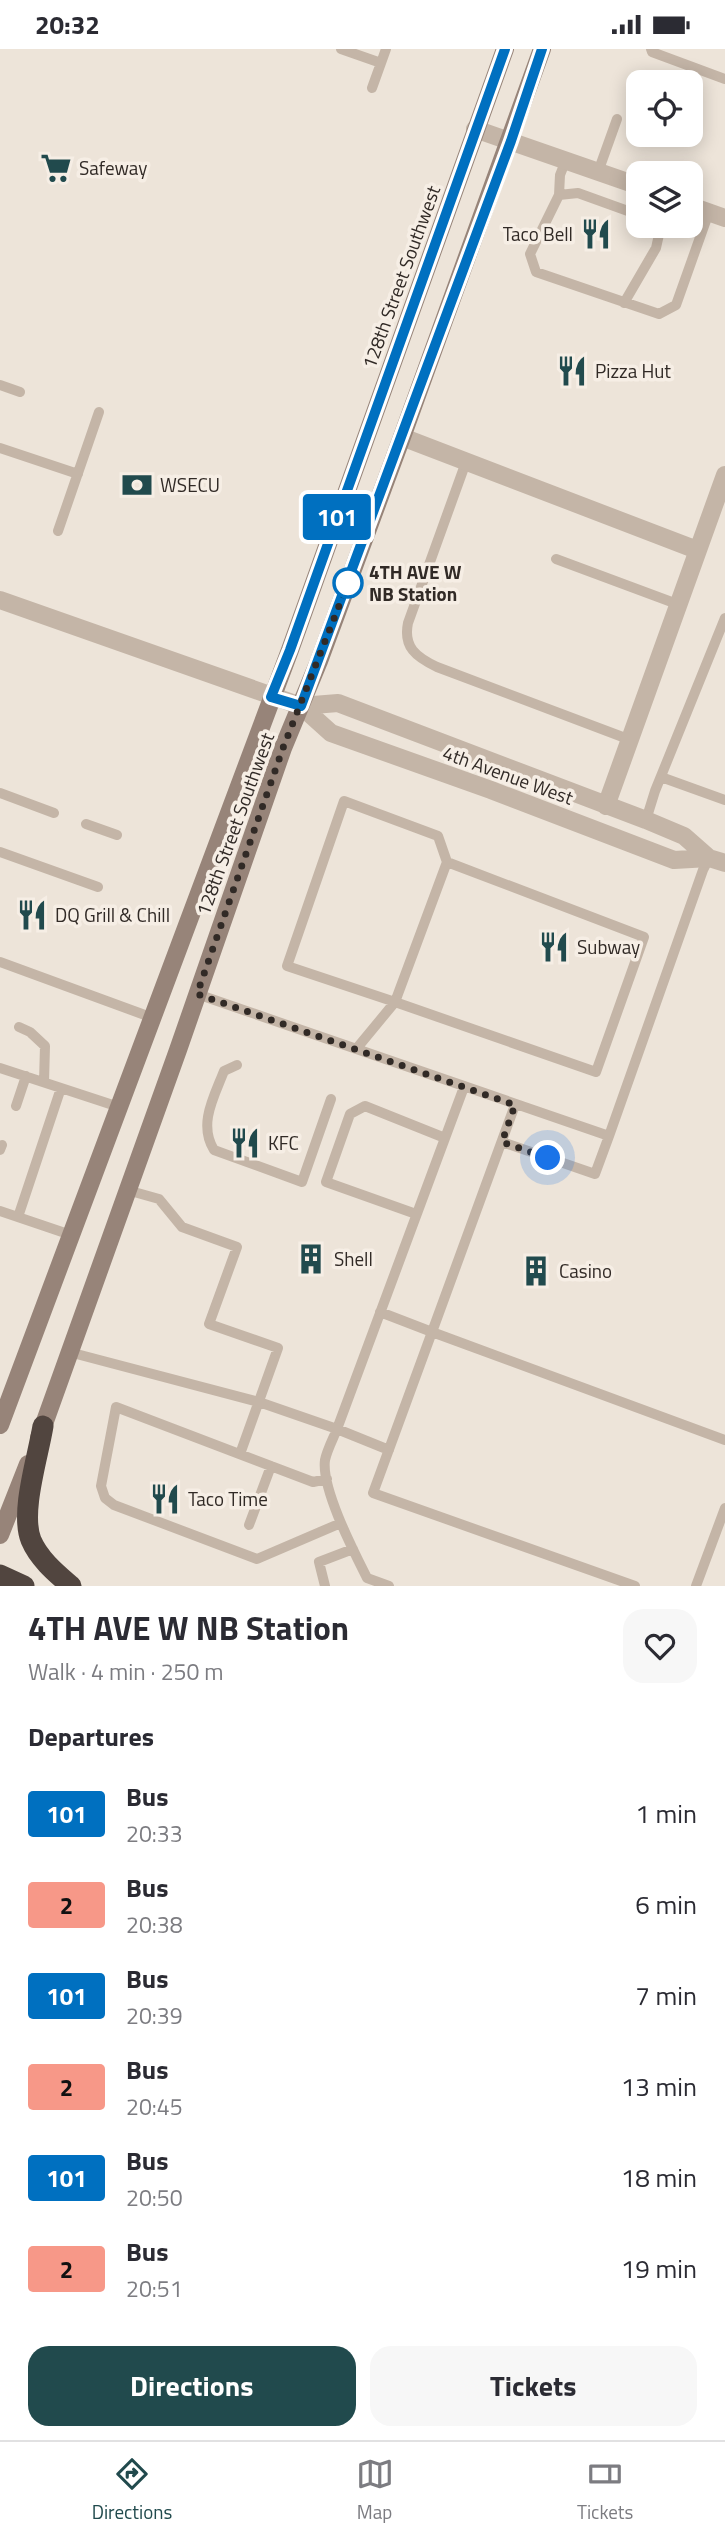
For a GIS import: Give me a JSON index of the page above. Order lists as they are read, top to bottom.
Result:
{
  "streets": {
    "main road": ["128th Street Southwest"],
    "street": ["4th Avenue West"]
  },
  "crossings": [
    ["128th Street Southwest", "4th Avenue West"]
  ],
  "places": {
    "supermarket": ["Safeway"],
    "restaurant": [
      "Taco Bell",
      "Pizza Hut",
      "DQ Grill & Chill",
      "Subway",
      "KFC",
      "Taco Time"
    ],
    "bank": ["WSECU"],
    "other": ["4TH AVE W NB Station"],
    "building": ["Shell", "Casino"]
  },
  "lines": ["bus line 101"],
  "page": {
    "status": "20:32",
    "on_map": "101",
    "heading": [
      ["4TH AVE W NB Station", "Walk · 4 min · 250 m"],
      "Departures"
    ],
    "list": [
      {
        "mark": "101",
        "name": "Bus",
        "note": "20:33",
        "value": "1 min"
      },
      {
        "mark": "2",
        "name": "Bus",
        "note": "20:38",
        "value": "6 min"
      },
      {
        "mark": "101",
        "name": "Bus",
        "note": "20:39",
        "value": "7 min"
      },
      {
        "mark": "2",
        "name": "Bus",
        "note": "20:45",
        "value": "13 min"
      },
      {
        "mark": "101",
        "name": "Bus",
        "note": "20:50",
        "value": "18 min"
      },
      {
        "mark": "2",
        "name": "Bus",
        "note": "20:51",
        "value": "19 min"
      }
    ],
    "buttons": ["Directions", "Tickets"],
    "tabs": ["Directions", "Map", "Tickets"]
  }
}
